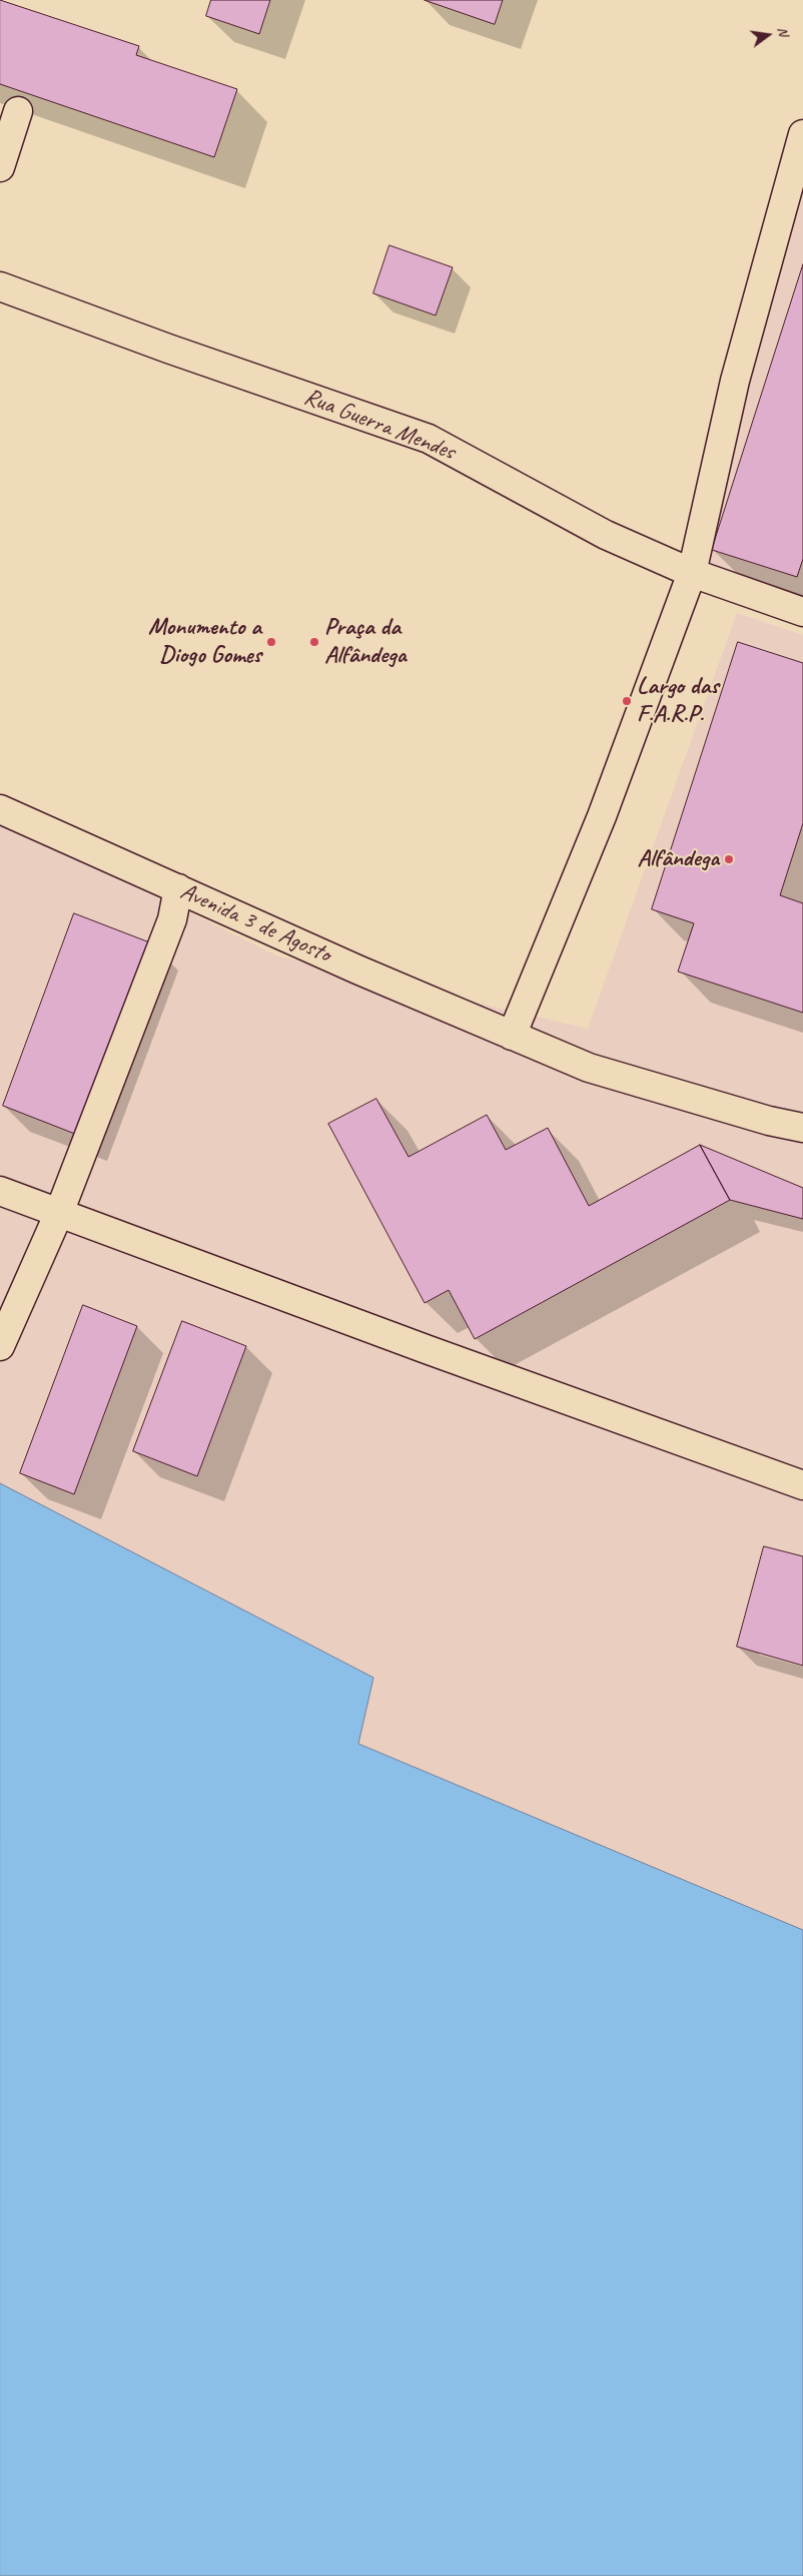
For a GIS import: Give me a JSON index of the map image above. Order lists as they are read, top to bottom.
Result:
{
  "streets": {
    "street": ["Rua Guerra Mendes", "Avenida 3 de Agosto"]
  },
  "places": [
    "Monumento a Diogo Gomes",
    "Praça da Alfândega",
    "Largo das F.A.R.P.",
    "Alfândega"
  ],
  "north": "right"
}
